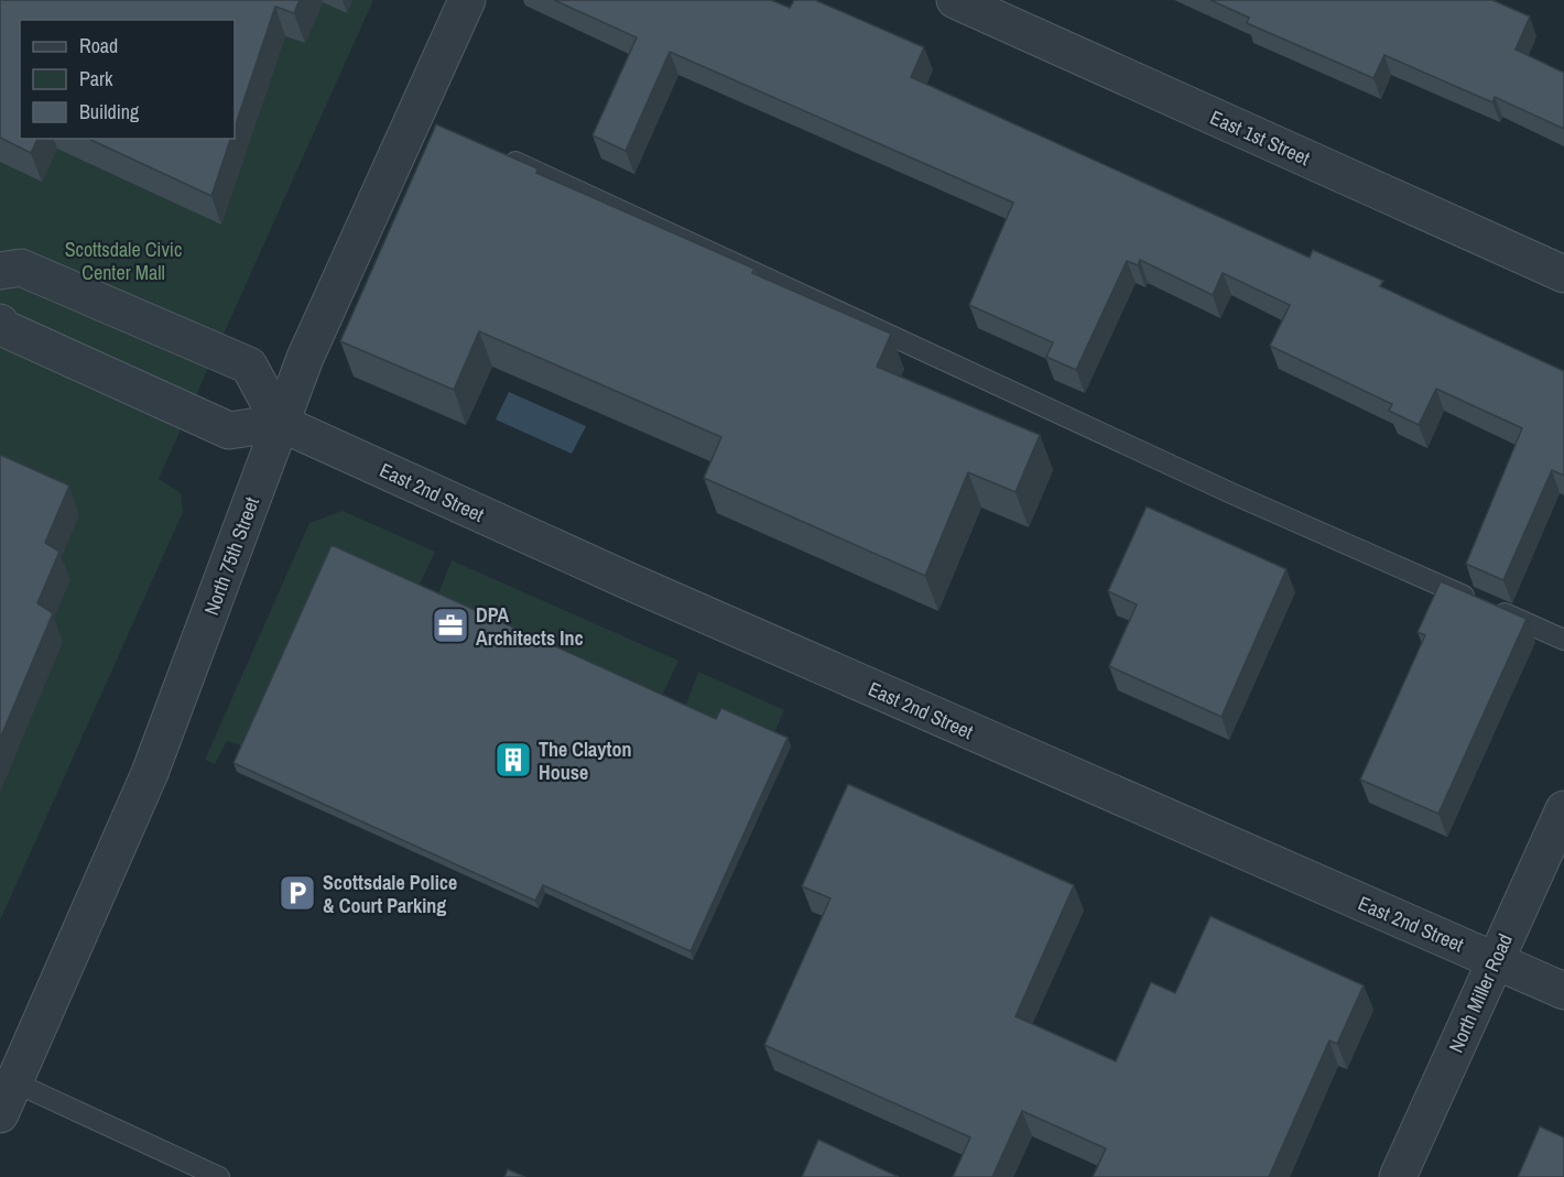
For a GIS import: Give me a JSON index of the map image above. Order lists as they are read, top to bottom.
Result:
{
  "streets": {
    "street": [
      "East 1st Street",
      "East 2nd Street",
      "North 75th Street",
      "North Miller Road"
    ]
  },
  "crossings": [
    ["East 2nd Street", "North 75th Street"],
    ["East 2nd Street", "North Miller Road"]
  ],
  "parks": ["Scottsdale Civic Center Mall"],
  "places": {
    "office": ["DPA Architects Inc"],
    "building": ["The Clayton House"],
    "parking": ["Scottsdale Police & Court Parking"]
  },
  "legend": ["Road", "Park", "Building"]
}
